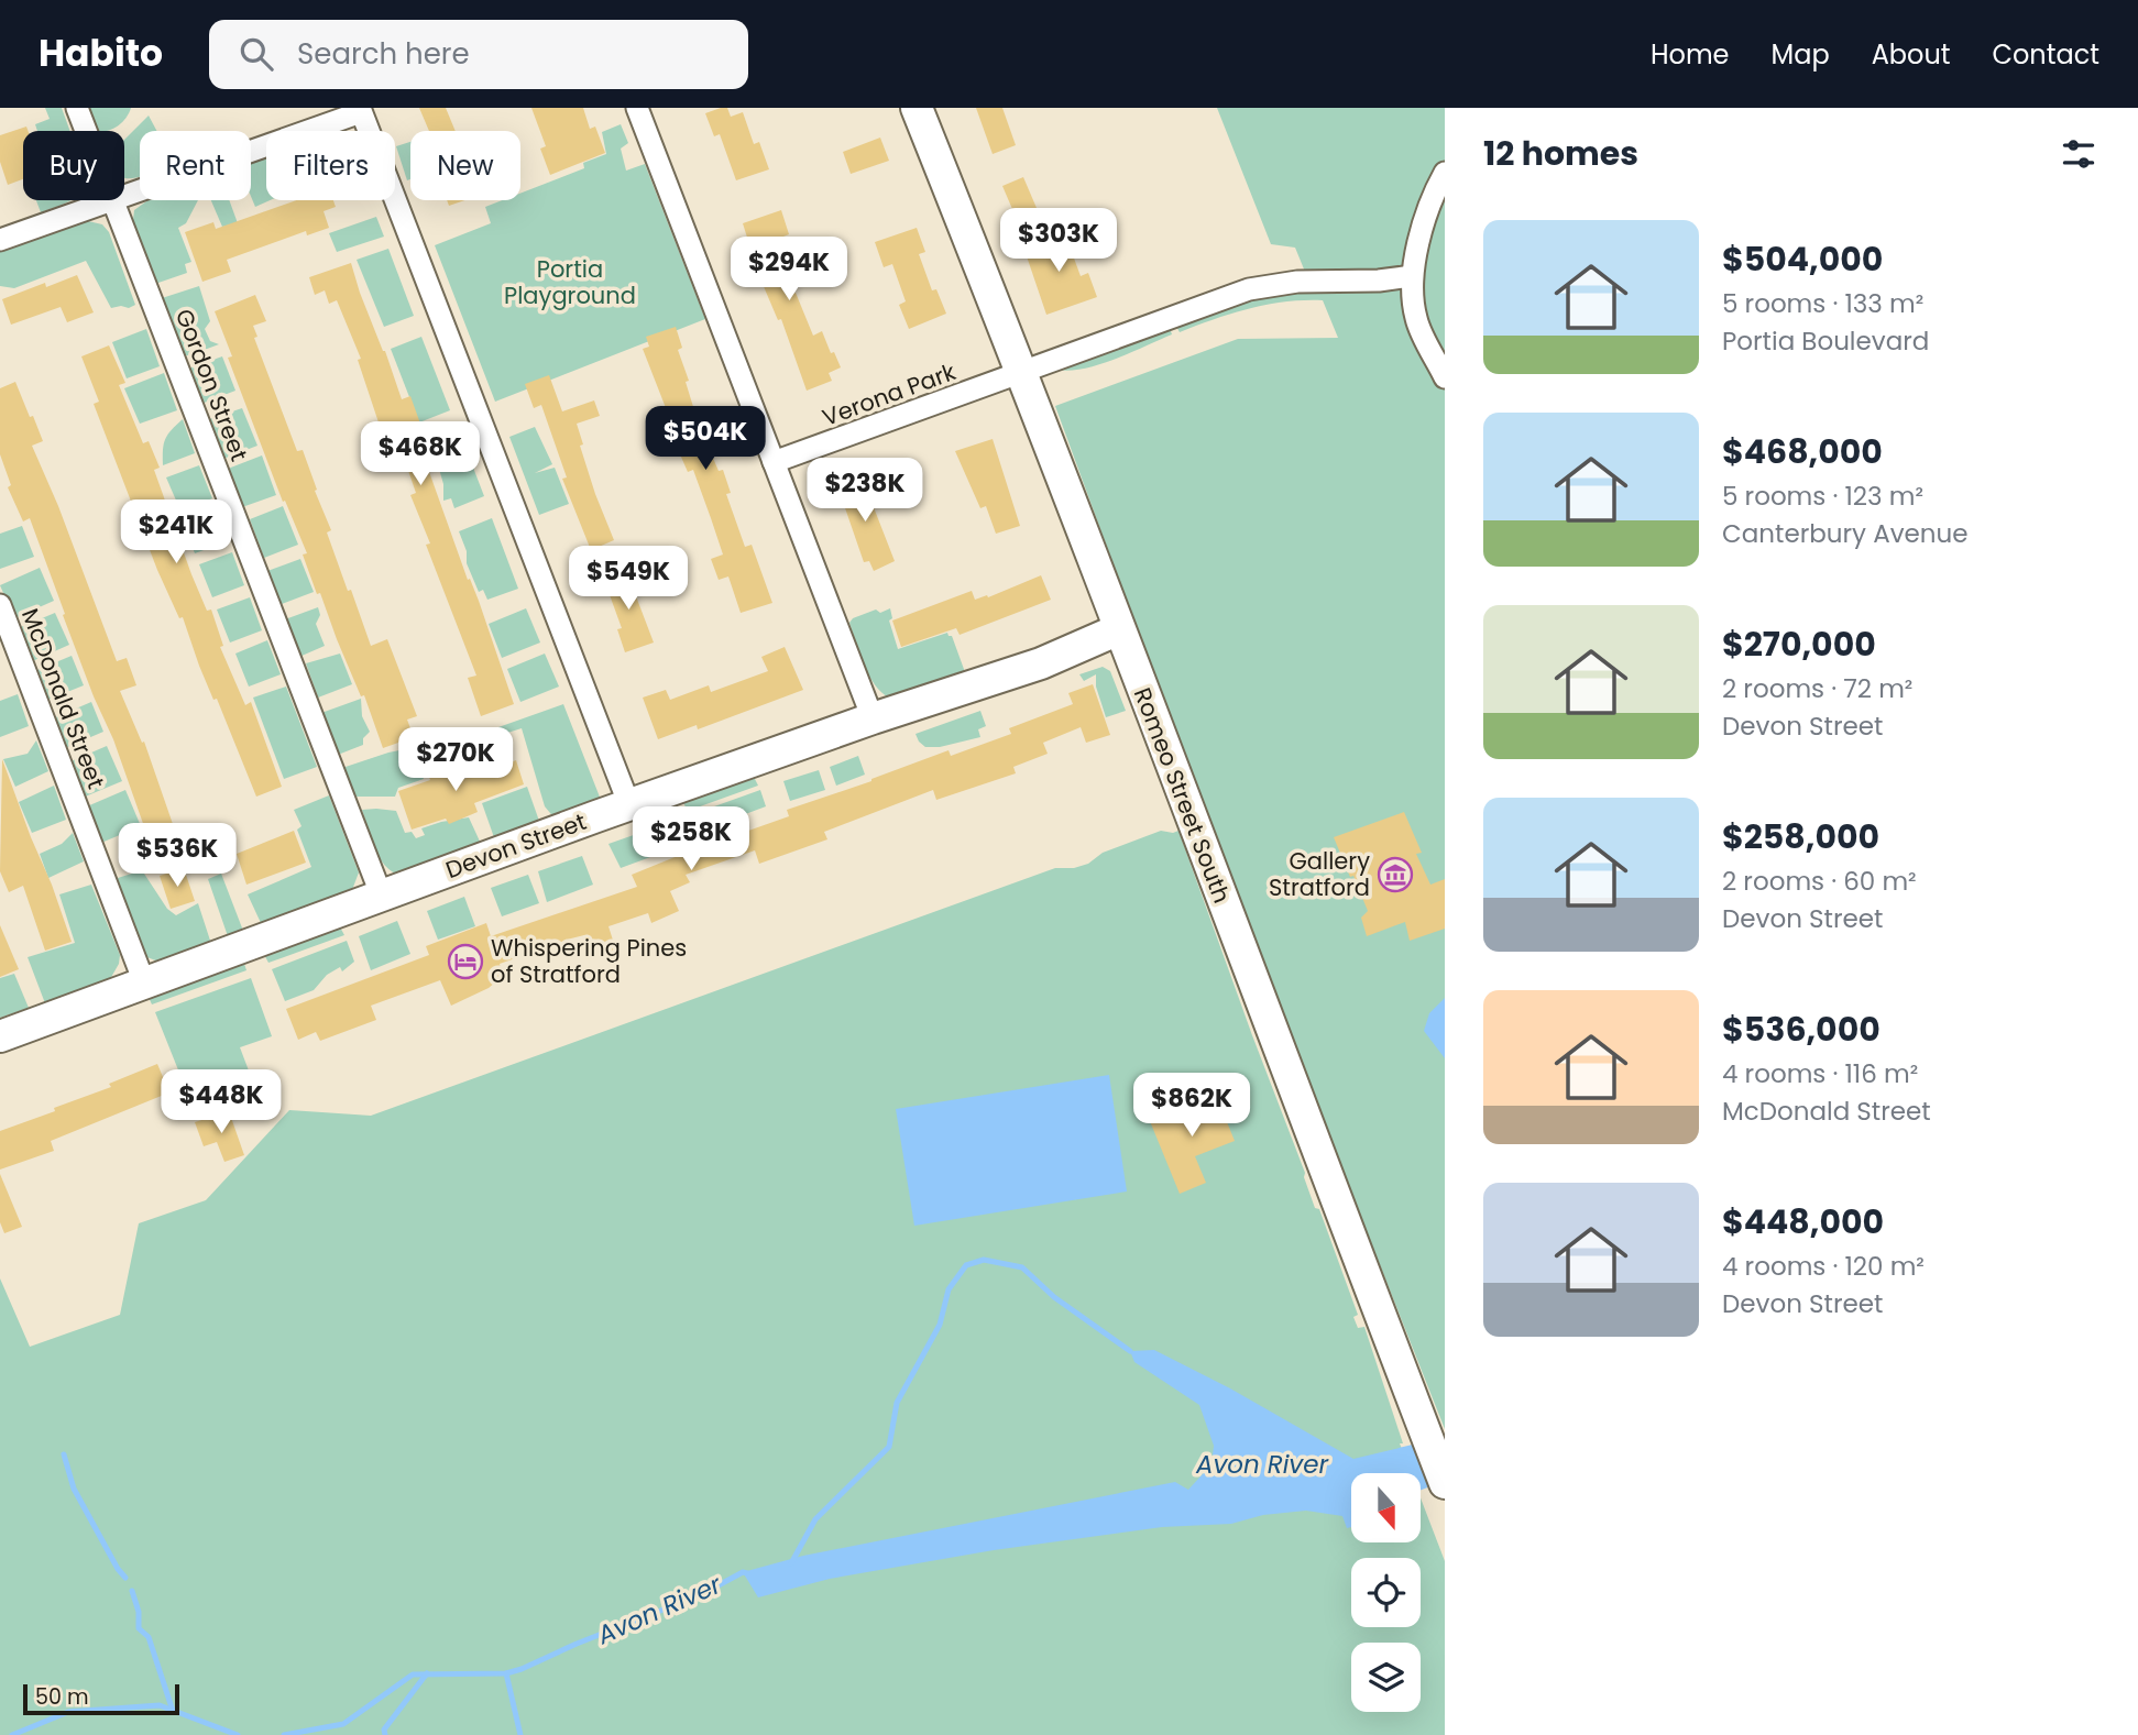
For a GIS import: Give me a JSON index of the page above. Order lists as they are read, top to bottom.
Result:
{
  "streets": {
    "main road": ["Romeo Street South", "Devon Street"],
    "street": ["Gordon Street", "Verona Park", "McDonald Street"]
  },
  "crossings": [
    ["Gordon Street", "Devon Street"],
    ["Verona Park", "Romeo Street South"],
    ["McDonald Street", "Devon Street"],
    ["Romeo Street South", "Devon Street"]
  ],
  "water": ["Avon River"],
  "parks": ["Portia Playground"],
  "places": {
    "museum": ["Gallery Stratford"],
    "hotel": ["Whispering Pines of Stratford"]
  },
  "scale_bar": "50 m",
  "north": "bottom",
  "page": {
    "header": "Habito",
    "search": "Search here",
    "nav": [
      "Home",
      "Map",
      "About",
      "Contact"
    ],
    "heading": "12 homes",
    "chip": [
      "Buy",
      "Rent",
      "Filters",
      "New"
    ],
    "list": [
      {
        "name": "$504,000",
        "note": "5 rooms · 133 m² · Portia Boulevard"
      },
      {
        "name": "$468,000",
        "note": "5 rooms · 123 m² · Canterbury Avenue"
      },
      {
        "name": "$270,000",
        "note": "2 rooms · 72 m² · Devon Street"
      },
      {
        "name": "$258,000",
        "note": "2 rooms · 60 m² · Devon Street"
      },
      {
        "name": "$536,000",
        "note": "4 rooms · 116 m² · McDonald Street"
      },
      {
        "name": "$448,000",
        "note": "4 rooms · 120 m² · Devon Street"
      }
    ],
    "price": [
      "$303K",
      "$294K",
      "$504K",
      "$468K",
      "$238K",
      "$241K",
      "$549K",
      "$270K",
      "$258K",
      "$536K",
      "$448K",
      "$862K"
    ],
    "scale": "50 m"
  }
}
